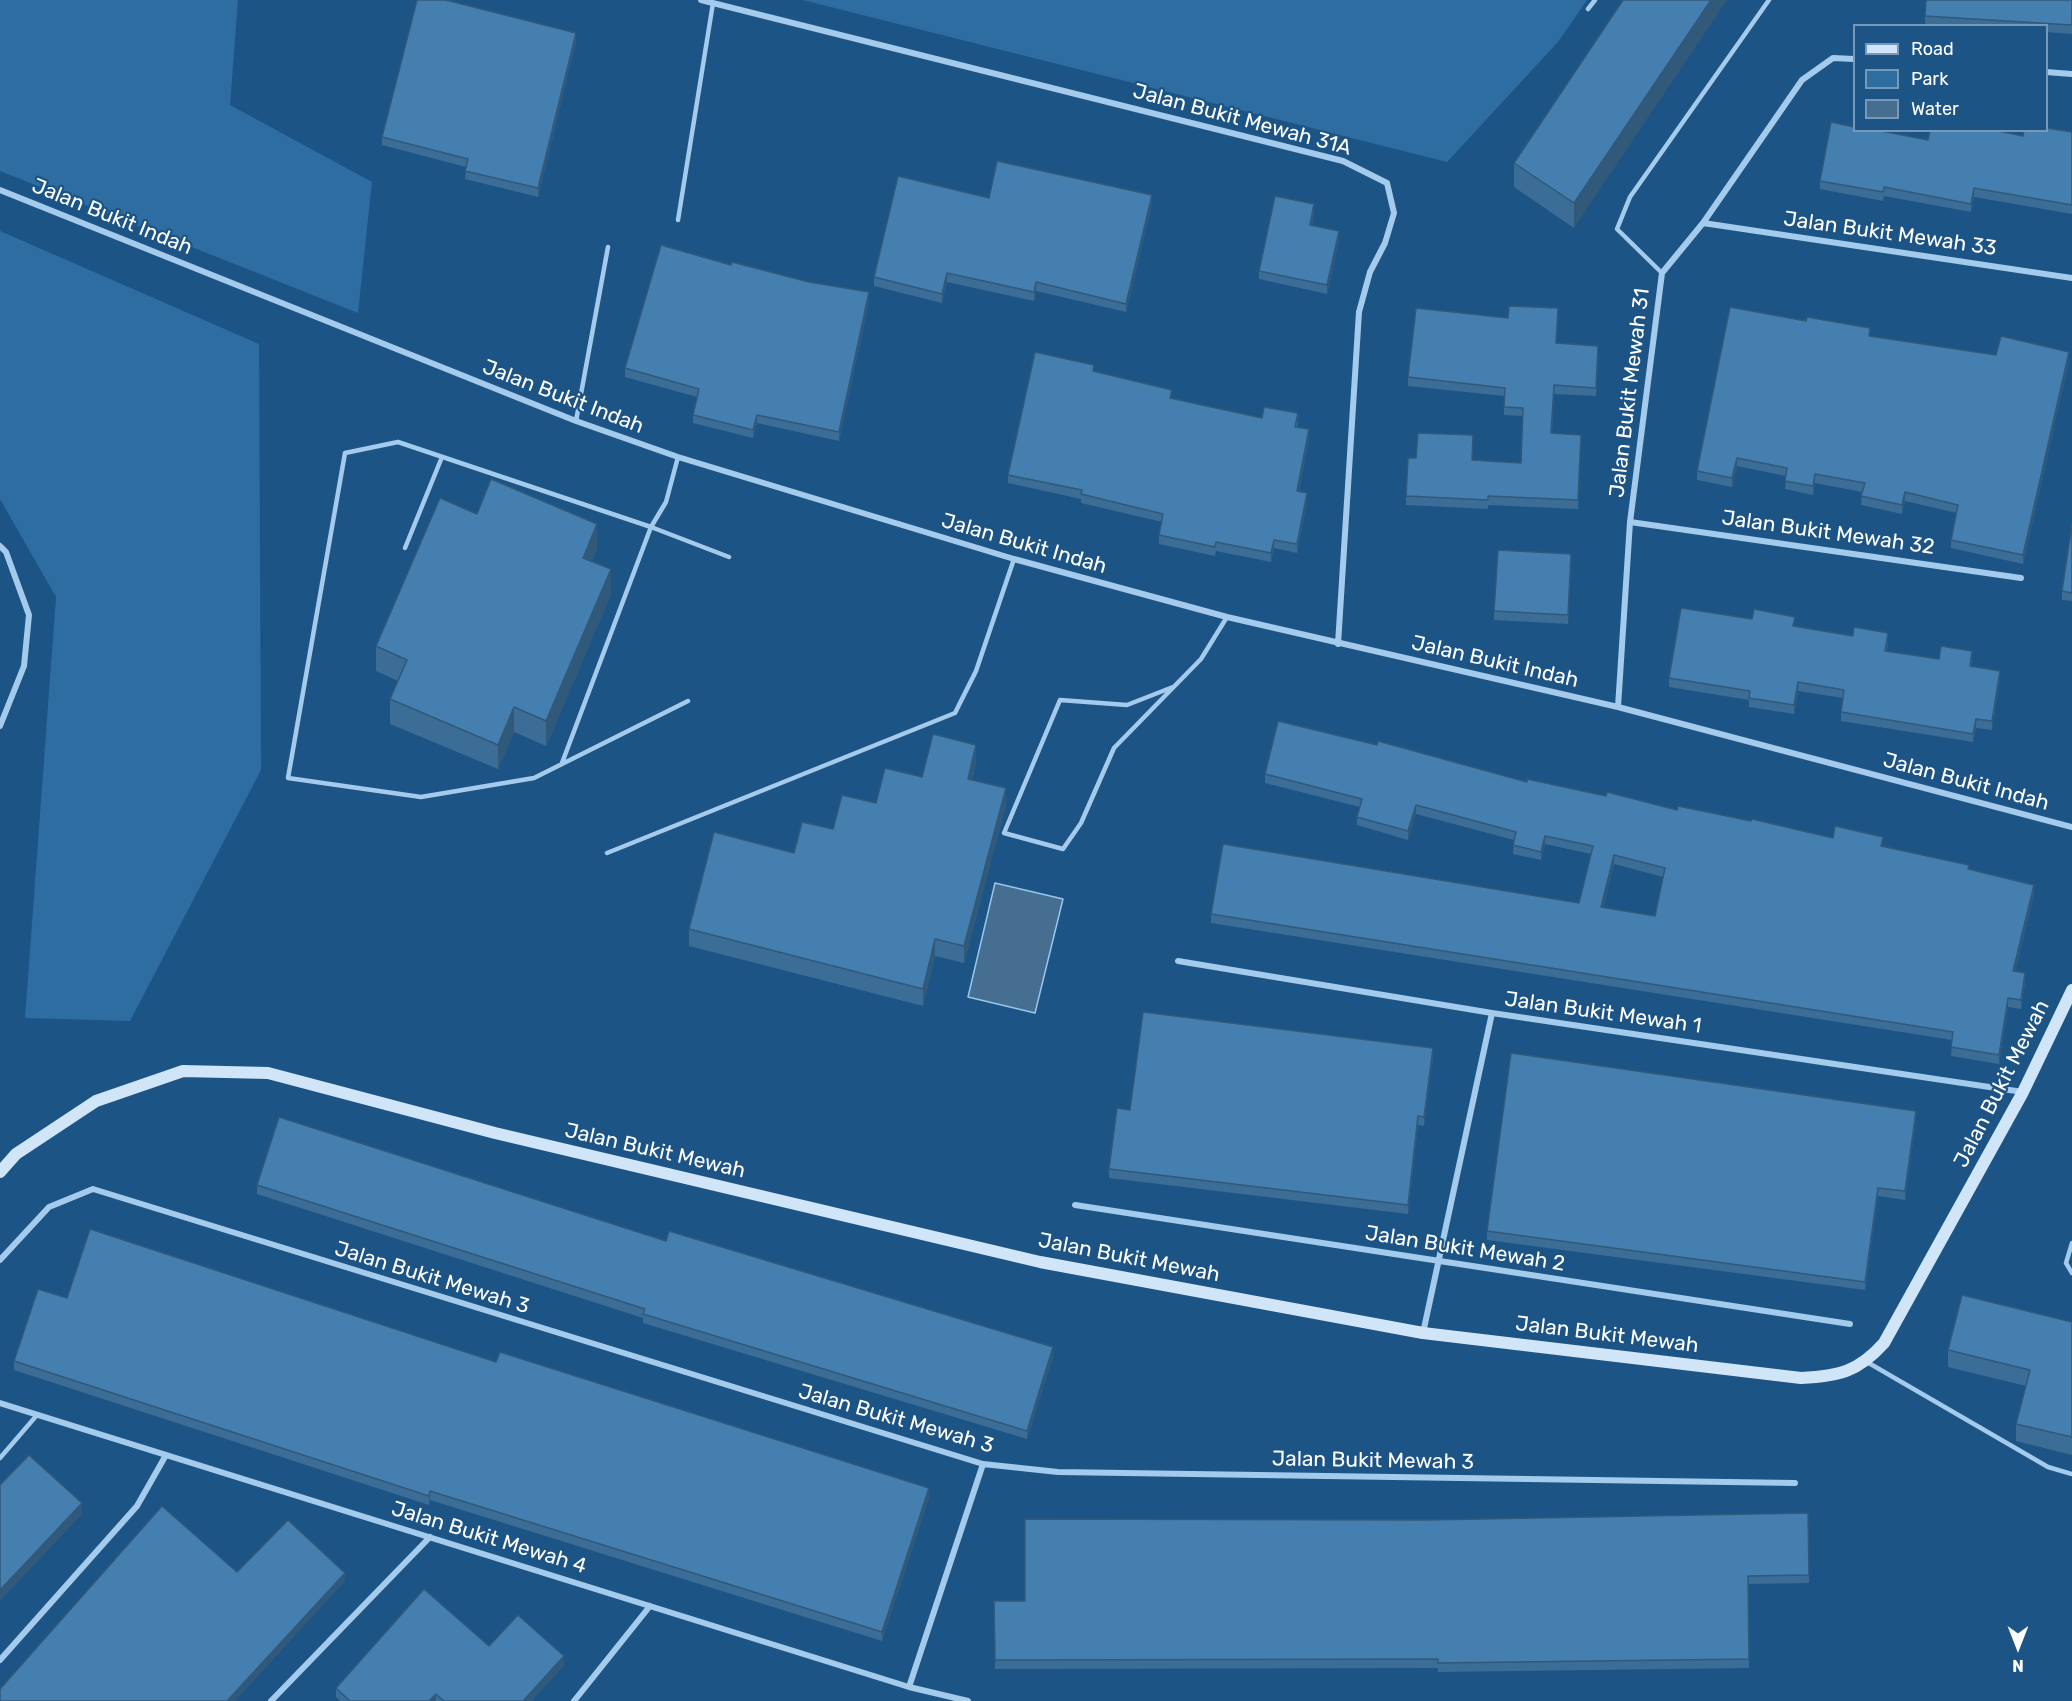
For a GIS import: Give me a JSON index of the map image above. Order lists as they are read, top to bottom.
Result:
{
  "streets": {
    "street": [
      "Jalan Bukit Mewah 31A",
      "Jalan Bukit Indah",
      "Jalan Bukit Mewah 33",
      "Jalan Bukit Mewah 31",
      "Jalan Bukit Mewah 32",
      "Jalan Bukit Mewah 1",
      "Jalan Bukit Mewah",
      "Jalan Bukit Mewah 2",
      "Jalan Bukit Mewah 3",
      "Jalan Bukit Mewah 4"
    ]
  },
  "crossings": [
    ["Jalan Bukit Mewah 31A", "Jalan Bukit Indah"],
    ["Jalan Bukit Indah", "Jalan Bukit Mewah 31"],
    ["Jalan Bukit Mewah 33", "Jalan Bukit Mewah 31"],
    ["Jalan Bukit Mewah 31", "Jalan Bukit Mewah 32"],
    ["Jalan Bukit Mewah 1", "Jalan Bukit Mewah"]
  ],
  "legend": ["Road", "Park", "Water"],
  "north": "bottom"
}
